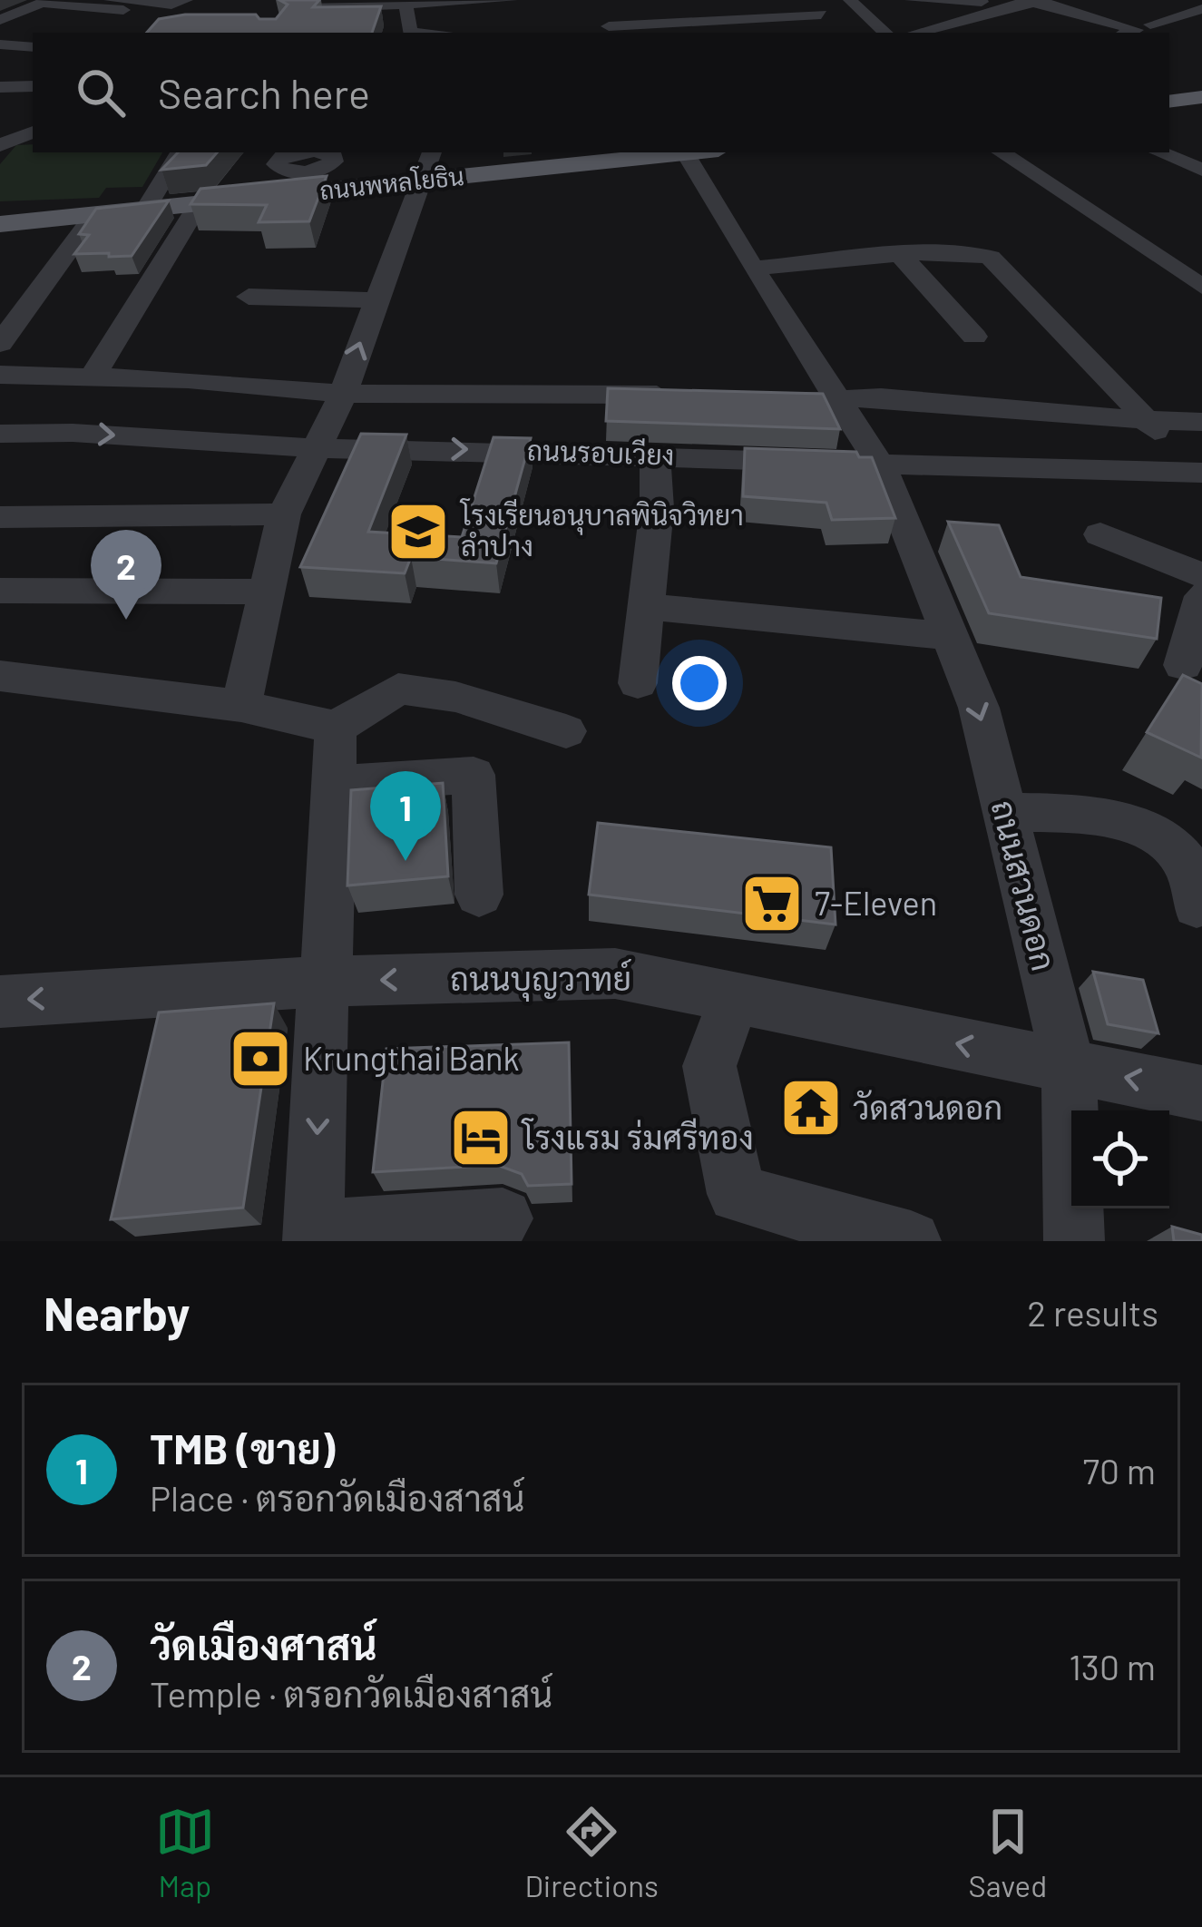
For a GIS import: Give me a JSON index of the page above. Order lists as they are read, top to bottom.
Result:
{
  "streets": {
    "main road": ["ถนนพหลโยธิน"],
    "street": ["ถนนรอบเวียง", "ถนนสวนดอก", "ถนนบุญวาทย์"]
  },
  "crossings": [
    ["ถนนรอบเวียง", "ถนนสวนดอก"],
    ["ถนนสวนดอก", "ถนนบุญวาทย์"]
  ],
  "places": {
    "school or university": ["โรงเรียนอนุบาลพินิจวิทยา ลำปาง"],
    "supermarket": ["7-Eleven"],
    "bank": ["Krungthai Bank"],
    "temple": ["วัดสวนดอก"],
    "hotel": ["โรงแรม ร่มศรีทอง"]
  },
  "page": {
    "search": "Search here",
    "pins": ["2", "1"],
    "heading": ["Nearby", "2 results"],
    "list": [
      {
        "mark": "1",
        "name": "TMB (ขาย)",
        "note": "Place · ตรอกวัดเมืองสาสน์",
        "value": "70 m"
      },
      {
        "mark": "2",
        "name": "วัดเมืองศาสน์",
        "note": "Temple · ตรอกวัดเมืองสาสน์",
        "value": "130 m"
      }
    ],
    "nav": ["Map", "Directions", "Saved"]
  }
}
